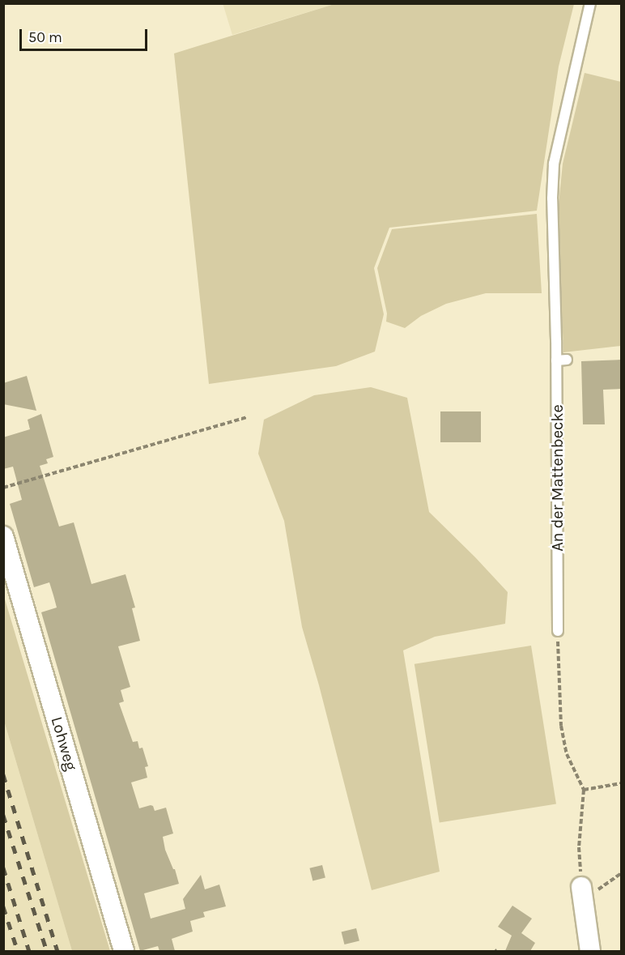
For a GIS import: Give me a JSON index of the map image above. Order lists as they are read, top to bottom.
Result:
{
  "streets": {
    "street": ["Lohweg"],
    "lane": ["An der Mattenbecke"]
  },
  "scale_bar": "50 m"
}
